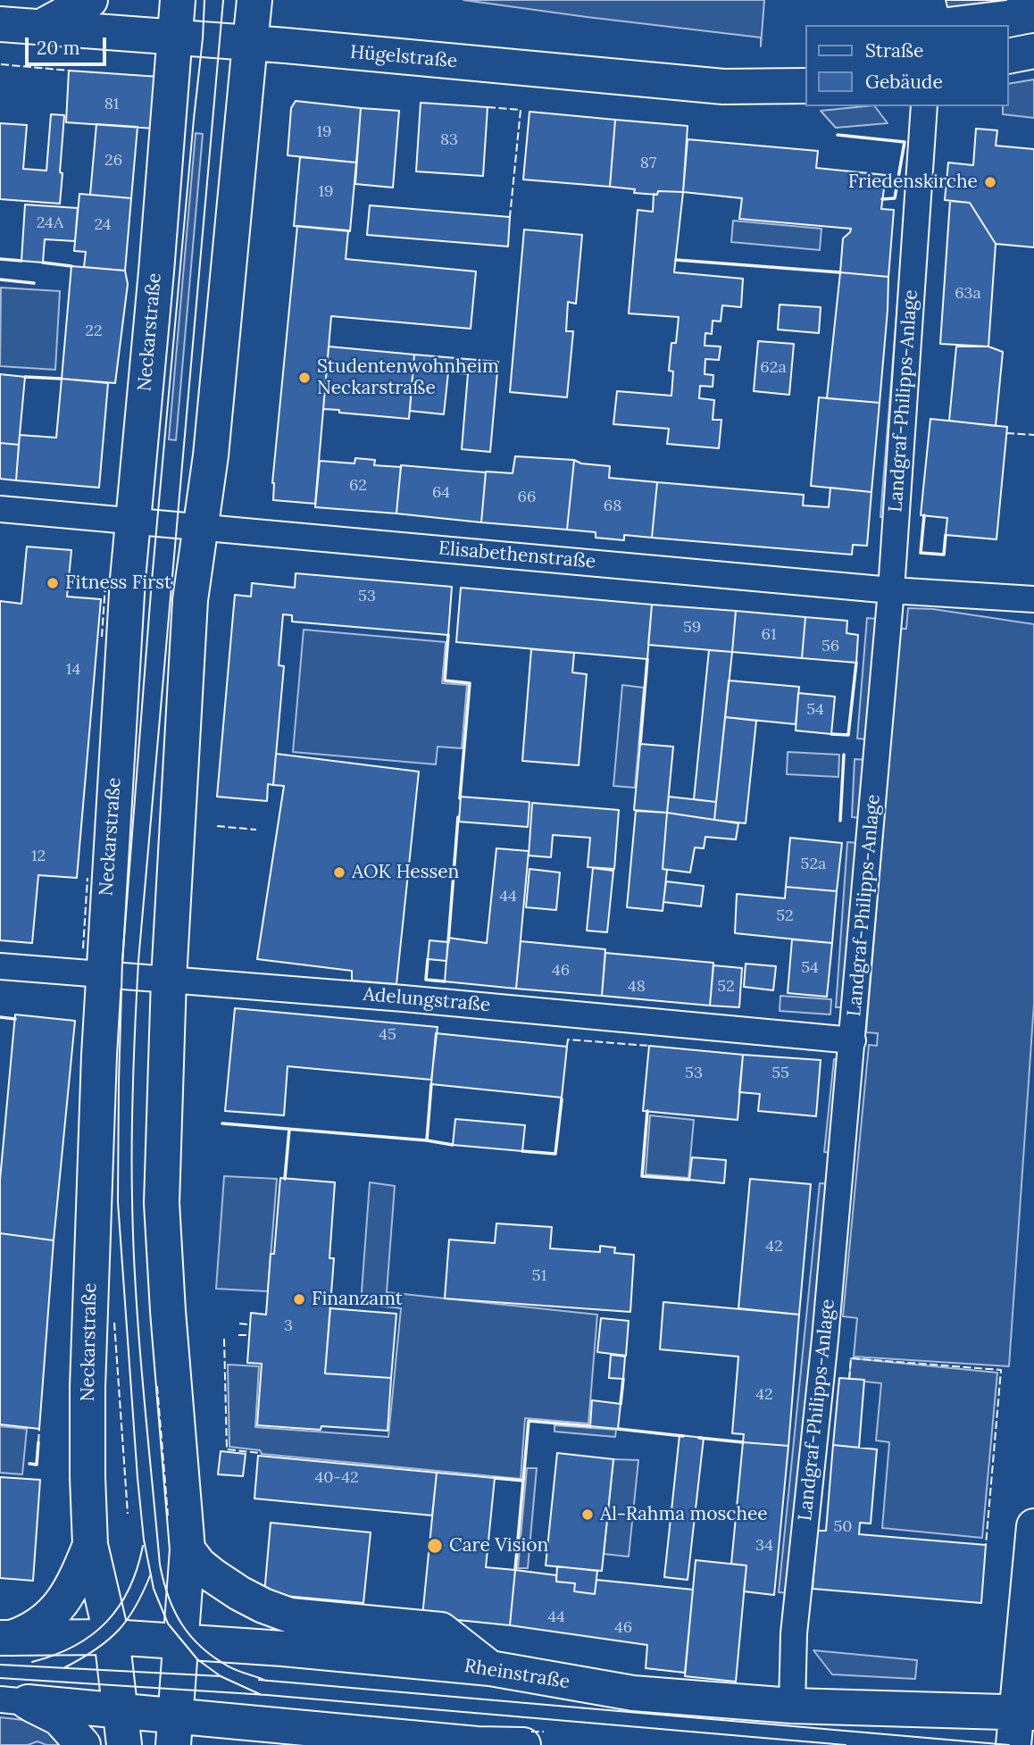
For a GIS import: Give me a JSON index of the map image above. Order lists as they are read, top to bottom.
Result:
{
  "streets": {
    "main road": ["Hügelstraße", "Neckarstraße", "Rheinstraße"],
    "street": ["Landgraf-Philipps-Anlage", "Elisabethenstraße", "Adelungstraße"]
  },
  "crossings": [
    ["Hügelstraße", "Neckarstraße"],
    ["Neckarstraße", "Elisabethenstraße"],
    ["Neckarstraße", "Adelungstraße"],
    ["Neckarstraße", "Rheinstraße"],
    ["Landgraf-Philipps-Anlage", "Elisabethenstraße"],
    ["Landgraf-Philipps-Anlage", "Adelungstraße"],
    ["Landgraf-Philipps-Anlage", "Rheinstraße"]
  ],
  "places": [
    "Friedenskirche",
    "Studentenwohnheim Neckarstraße",
    "Fitness First",
    "AOK Hessen",
    "Finanzamt",
    "Al-Rahma moschee",
    "Care Vision"
  ],
  "house_numbers": [
    "81",
    "19",
    "83",
    "26",
    "87",
    "19",
    "24A",
    "24",
    "63a",
    "22",
    "62a",
    "62",
    "64",
    "66",
    "68",
    "53",
    "59",
    "61",
    "56",
    "14",
    "54",
    "12",
    "52a",
    "44",
    "52",
    "54",
    "46",
    "48",
    "52",
    "45",
    "53",
    "55",
    "42",
    "51",
    "3",
    "42",
    "40-42",
    "50",
    "34",
    "44",
    "46"
  ],
  "legend": ["Straße", "Gebäude"],
  "scale_bar": "20 m"
}
